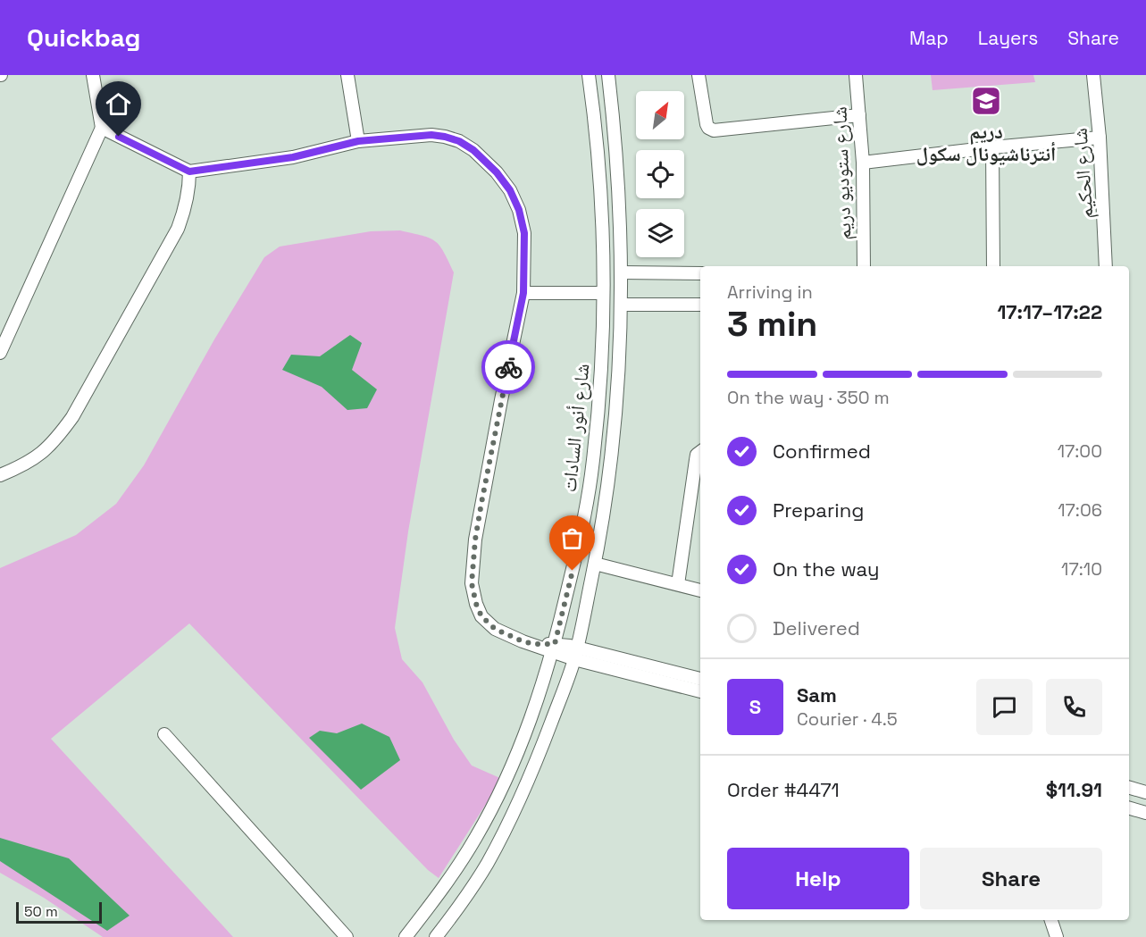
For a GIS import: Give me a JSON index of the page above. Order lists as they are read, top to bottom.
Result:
{
  "streets": {
    "street": ["شارع ستوديو دريم", "شارع الحكيم", "شارع أنور السادات"]
  },
  "places": {
    "school or university": ["دريم أنترناشيونال سكول"]
  },
  "scale_bar": "50 m",
  "north": "top right",
  "page": {
    "header": "Quickbag",
    "nav": ["Map", "Layers", "Share"],
    "heading": ["3 min", "Arriving in", "17:17–17:22"],
    "panel": [
      "Sam",
      "Courier · 4.5",
      "Order #4471",
      "$11.91"
    ],
    "bar": "On the way · 350 m",
    "list": [
      ["Confirmed", "17:00"],
      ["Preparing", "17:06"],
      ["On the way", "17:10"],
      "Delivered"
    ],
    "round": "S",
    "buttons": ["Help", "Share"],
    "scale": "50 m"
  }
}
